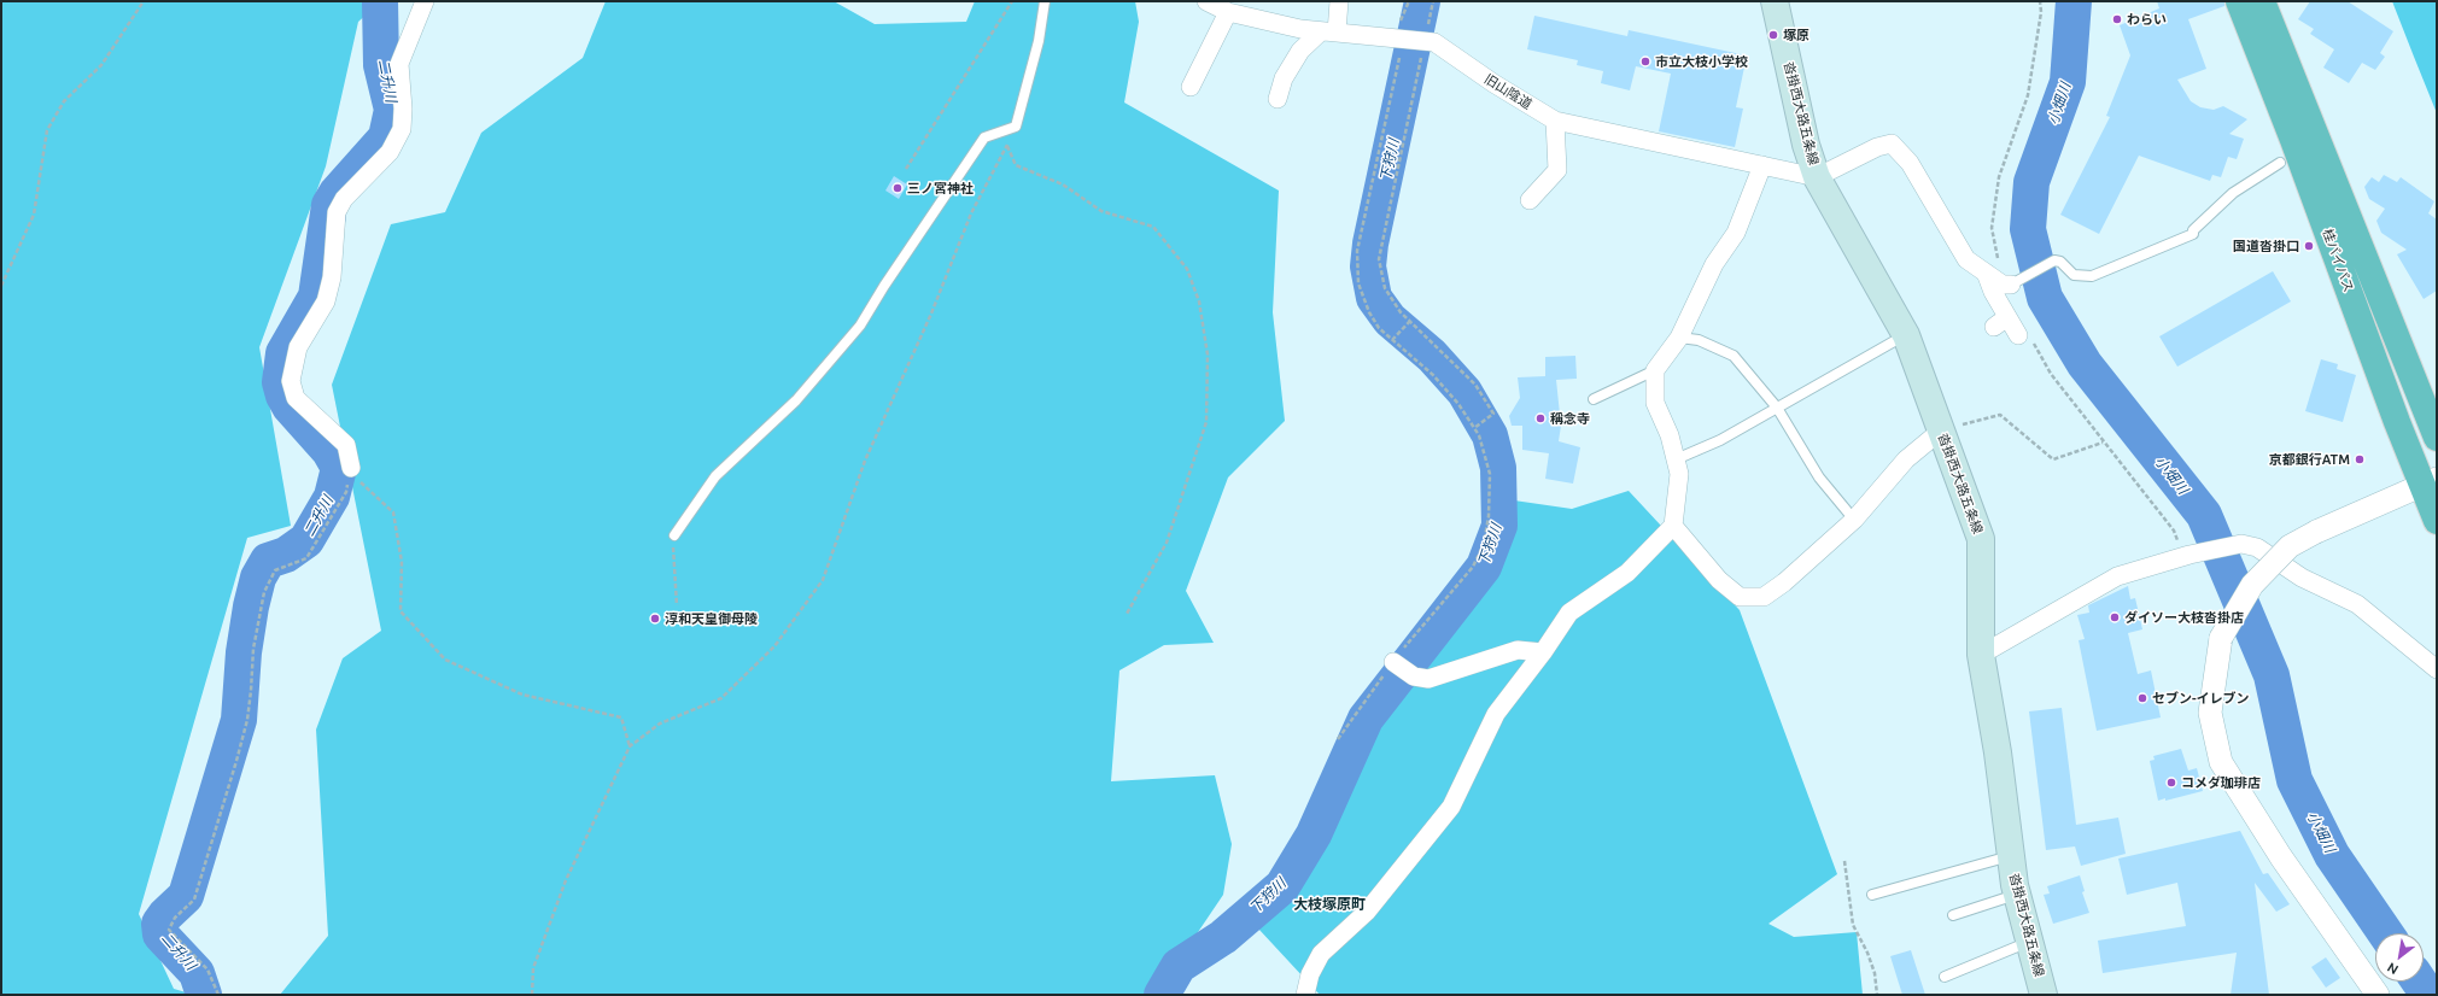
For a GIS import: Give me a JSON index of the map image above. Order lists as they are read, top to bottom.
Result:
{
  "streets": {
    "highway": ["桂バイパス"],
    "main road": ["沓掛西大路五条線"],
    "street": ["旧山陰道"]
  },
  "crossings": [
    ["旧山陰道", "沓掛西大路五条線"]
  ],
  "districts": ["大枝塚原町"],
  "water": ["二升川", "小畑川", "下狩川"],
  "places": [
    "わらい",
    "塚原",
    "市立大枝小学校",
    "三ノ宮神社",
    "国道沓掛口",
    "稱念寺",
    "京都銀行ATM",
    "ダイソー大枝沓掛店",
    "淳和天皇御母陵",
    "セブン-イレブン",
    "コメダ珈琲店"
  ],
  "north": "bottom left"
}
